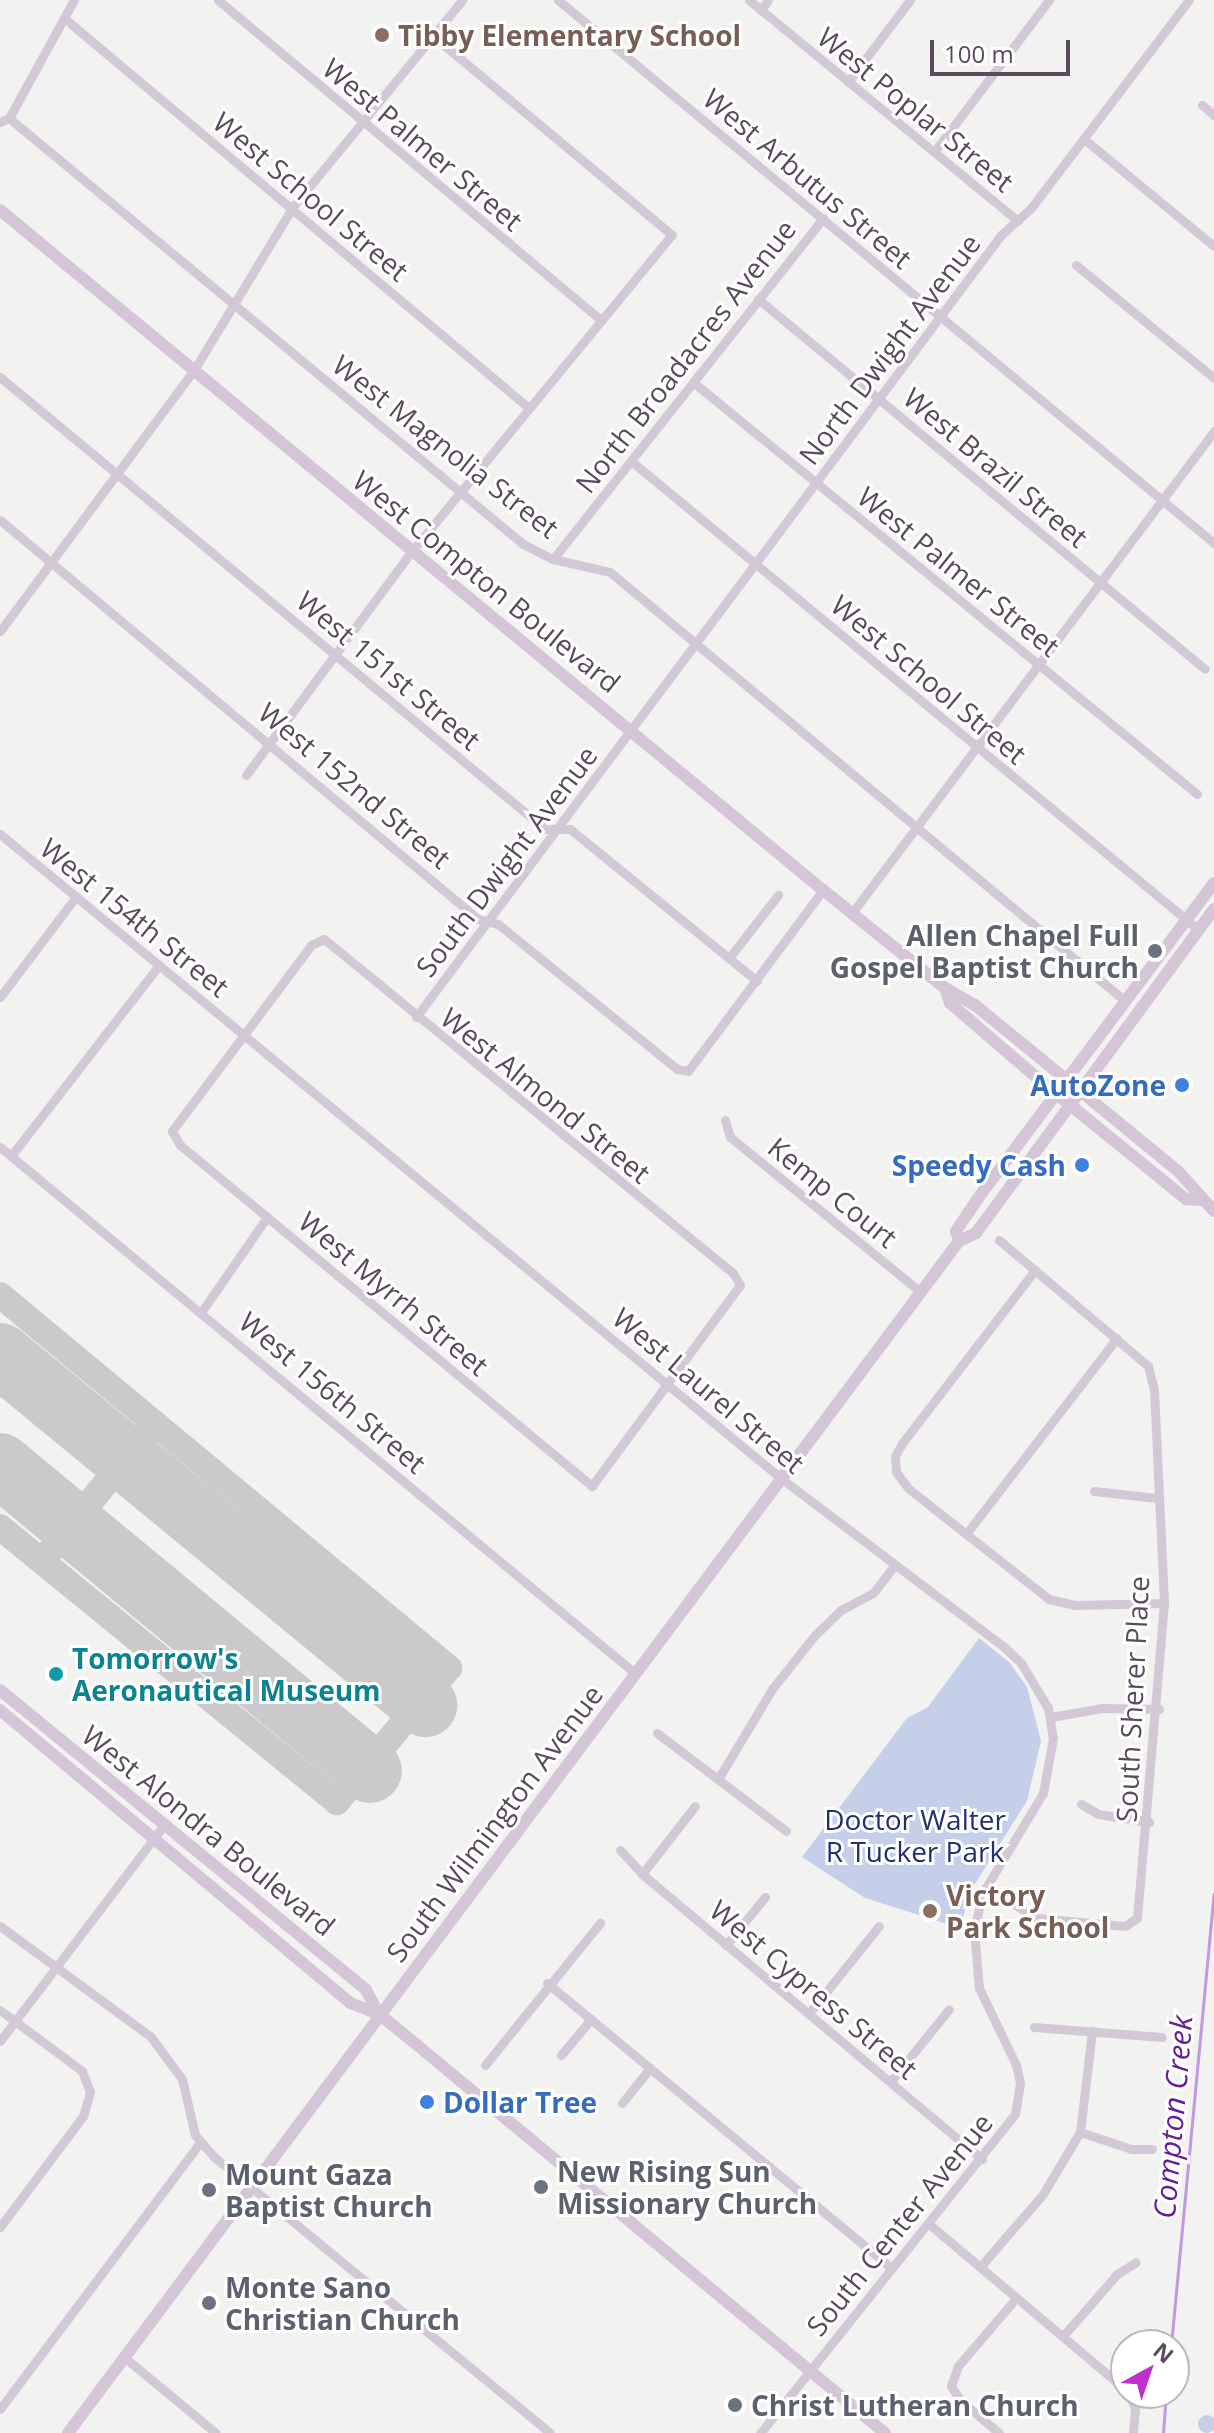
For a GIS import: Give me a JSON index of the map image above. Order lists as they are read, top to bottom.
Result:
{
  "streets": {
    "main road": ["West Compton Boulevard", "South Wilmington Avenue", "West Alondra Boulevard"],
    "street": [
      "West Poplar Street",
      "West Palmer Street",
      "West Arbutus Street",
      "West School Street",
      "North Dwight Avenue",
      "North Broadacres Avenue",
      "West Magnolia Street",
      "West Brazil Street",
      "West 151st Street",
      "West 152nd Street",
      "South Dwight Avenue",
      "West 154th Street",
      "West Almond Street",
      "Kemp Court",
      "West Myrrh Street",
      "West Laurel Street",
      "West 156th Street",
      "South Sherer Place",
      "West Cypress Street",
      "South Center Avenue"
    ]
  },
  "crossings": [
    ["West Poplar Street", "North Dwight Avenue"],
    ["West Palmer Street", "North Dwight Avenue"],
    ["West Palmer Street", "North Broadacres Avenue"],
    ["West Arbutus Street", "North Dwight Avenue"],
    ["West Arbutus Street", "North Broadacres Avenue"],
    ["West School Street", "North Dwight Avenue"],
    ["West School Street", "North Broadacres Avenue"],
    ["West School Street", "South Wilmington Avenue"],
    ["North Dwight Avenue", "West Magnolia Street"],
    ["North Dwight Avenue", "West Brazil Street"],
    ["North Dwight Avenue", "West Compton Boulevard"],
    ["North Dwight Avenue", "South Dwight Avenue"],
    ["North Broadacres Avenue", "West Magnolia Street"],
    ["North Broadacres Avenue", "West Brazil Street"],
    ["West Magnolia Street", "South Wilmington Avenue"],
    ["West Compton Boulevard", "South Dwight Avenue"],
    ["West Compton Boulevard", "South Wilmington Avenue"],
    ["West 151st Street", "West 152nd Street"],
    ["West 151st Street", "South Dwight Avenue"],
    ["West 152nd Street", "South Dwight Avenue"],
    ["South Dwight Avenue", "West Almond Street"],
    ["West 154th Street", "West Almond Street"],
    ["West 154th Street", "West Myrrh Street"],
    ["West 154th Street", "West Laurel Street"],
    ["West Almond Street", "West Myrrh Street"],
    ["West Almond Street", "West Laurel Street"],
    ["Kemp Court", "South Wilmington Avenue"],
    ["West Myrrh Street", "West Laurel Street"],
    ["West Laurel Street", "South Wilmington Avenue"],
    ["West Laurel Street", "South Center Avenue"],
    ["West 156th Street", "South Wilmington Avenue"],
    ["South Wilmington Avenue", "West Alondra Boulevard"],
    ["West Alondra Boulevard", "South Center Avenue"],
    ["West Cypress Street", "South Center Avenue"]
  ],
  "water": ["Compton Creek"],
  "parks": ["Doctor Walter R Tucker Park"],
  "places": [
    "Tibby Elementary School",
    "Allen Chapel Full Gospel Baptist Church",
    "AutoZone",
    "Speedy Cash",
    "Tomorrow's Aeronautical Museum",
    "Victory Park School",
    "Dollar Tree",
    "New Rising Sun Missionary Church",
    "Mount Gaza Baptist Church",
    "Monte Sano Christian Church",
    "Christ Lutheran Church"
  ],
  "scale_bar": "100 m",
  "north": "top right"
}
